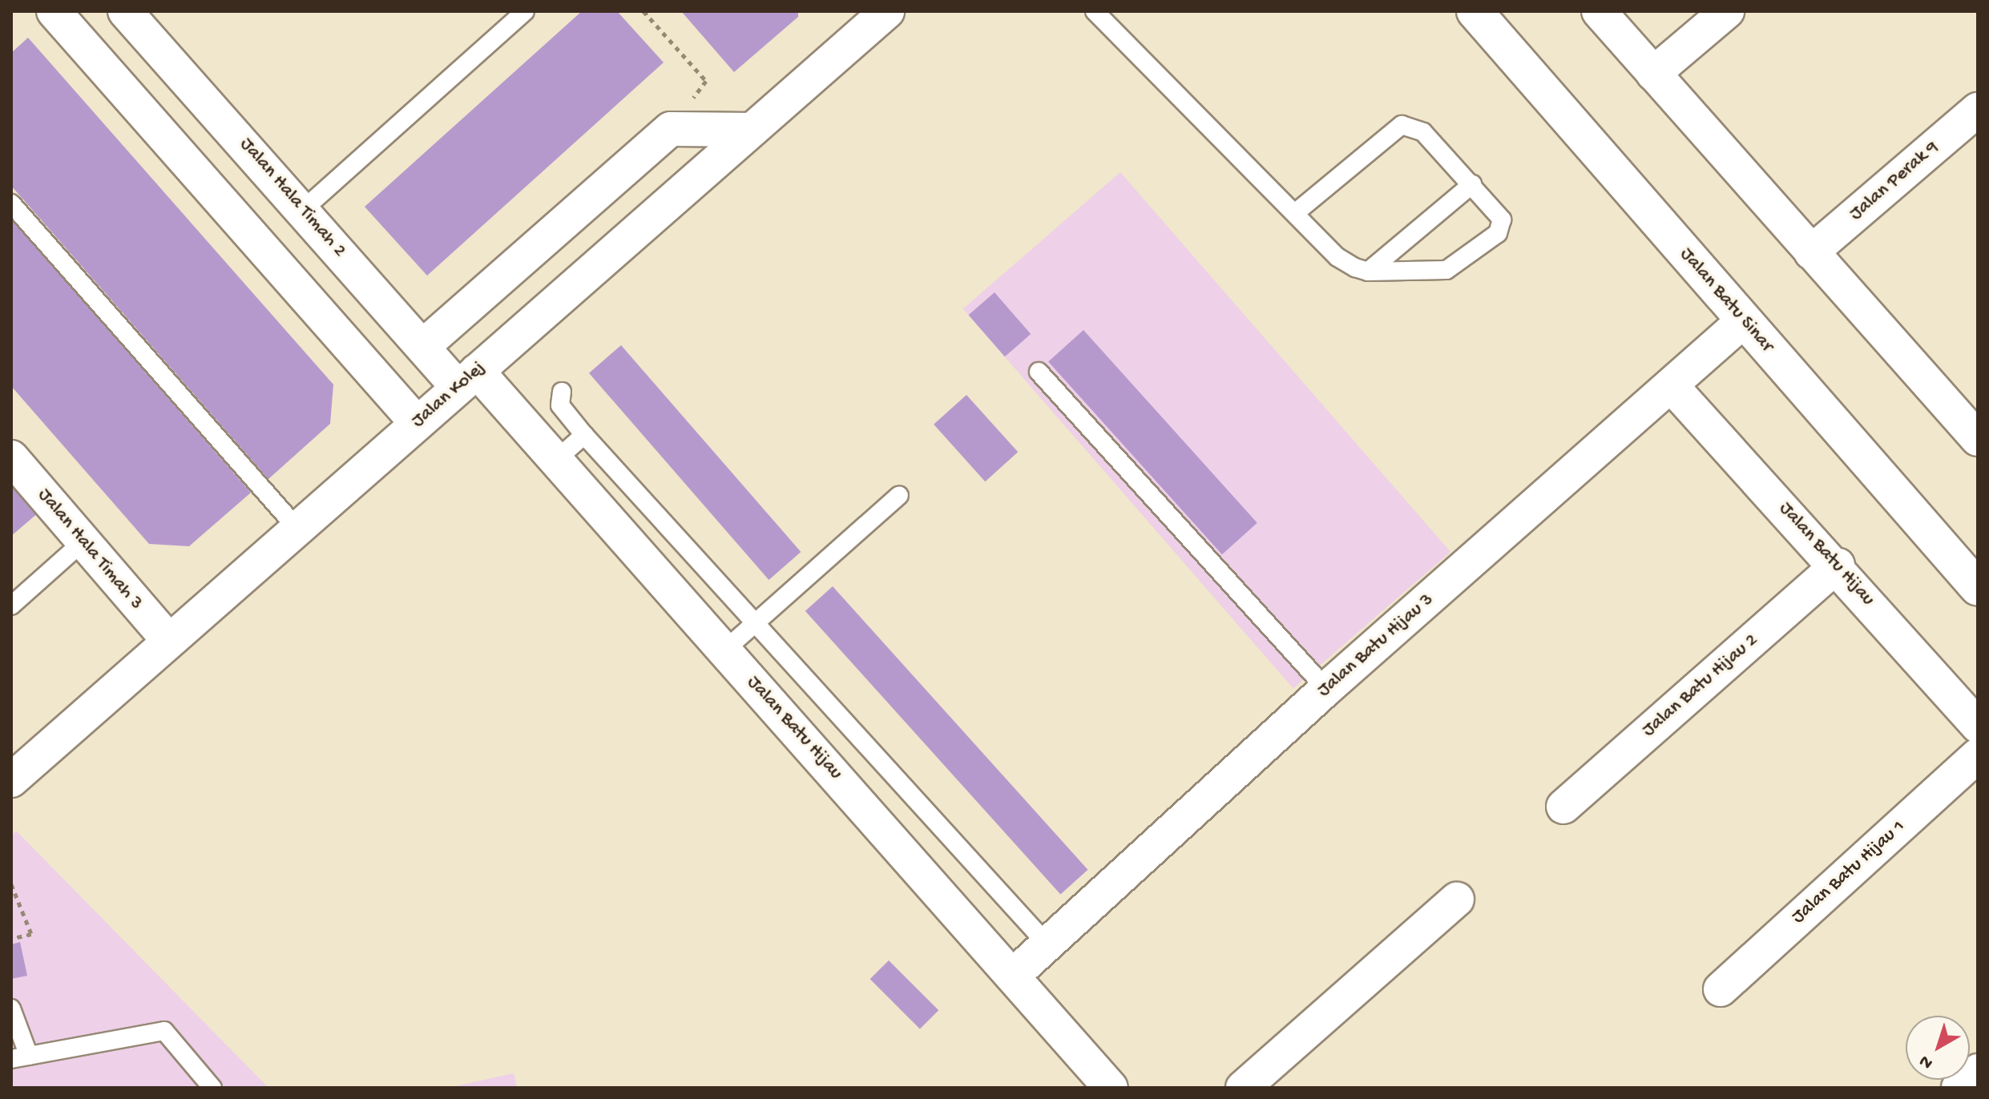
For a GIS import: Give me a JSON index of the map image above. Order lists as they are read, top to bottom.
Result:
{
  "streets": {
    "street": [
      "Jalan Perak 9",
      "Jalan Hala Timah 2",
      "Jalan Batu Sinar",
      "Jalan Kolej",
      "Jalan Hala Timah 3",
      "Jalan Batu Hijau",
      "Jalan Batu Hijau 3",
      "Jalan Batu Hijau 2",
      "Jalan Batu Hijau 1"
    ]
  },
  "crossings": [
    ["Jalan Hala Timah 2", "Jalan Kolej"],
    ["Jalan Hala Timah 2", "Jalan Batu Hijau"],
    ["Jalan Batu Sinar", "Jalan Batu Hijau 3"],
    ["Jalan Kolej", "Jalan Hala Timah 3"],
    ["Jalan Kolej", "Jalan Batu Hijau"],
    ["Jalan Batu Hijau", "Jalan Batu Hijau 3"],
    ["Jalan Batu Hijau", "Jalan Batu Hijau 2"]
  ],
  "north": "bottom left"
}
